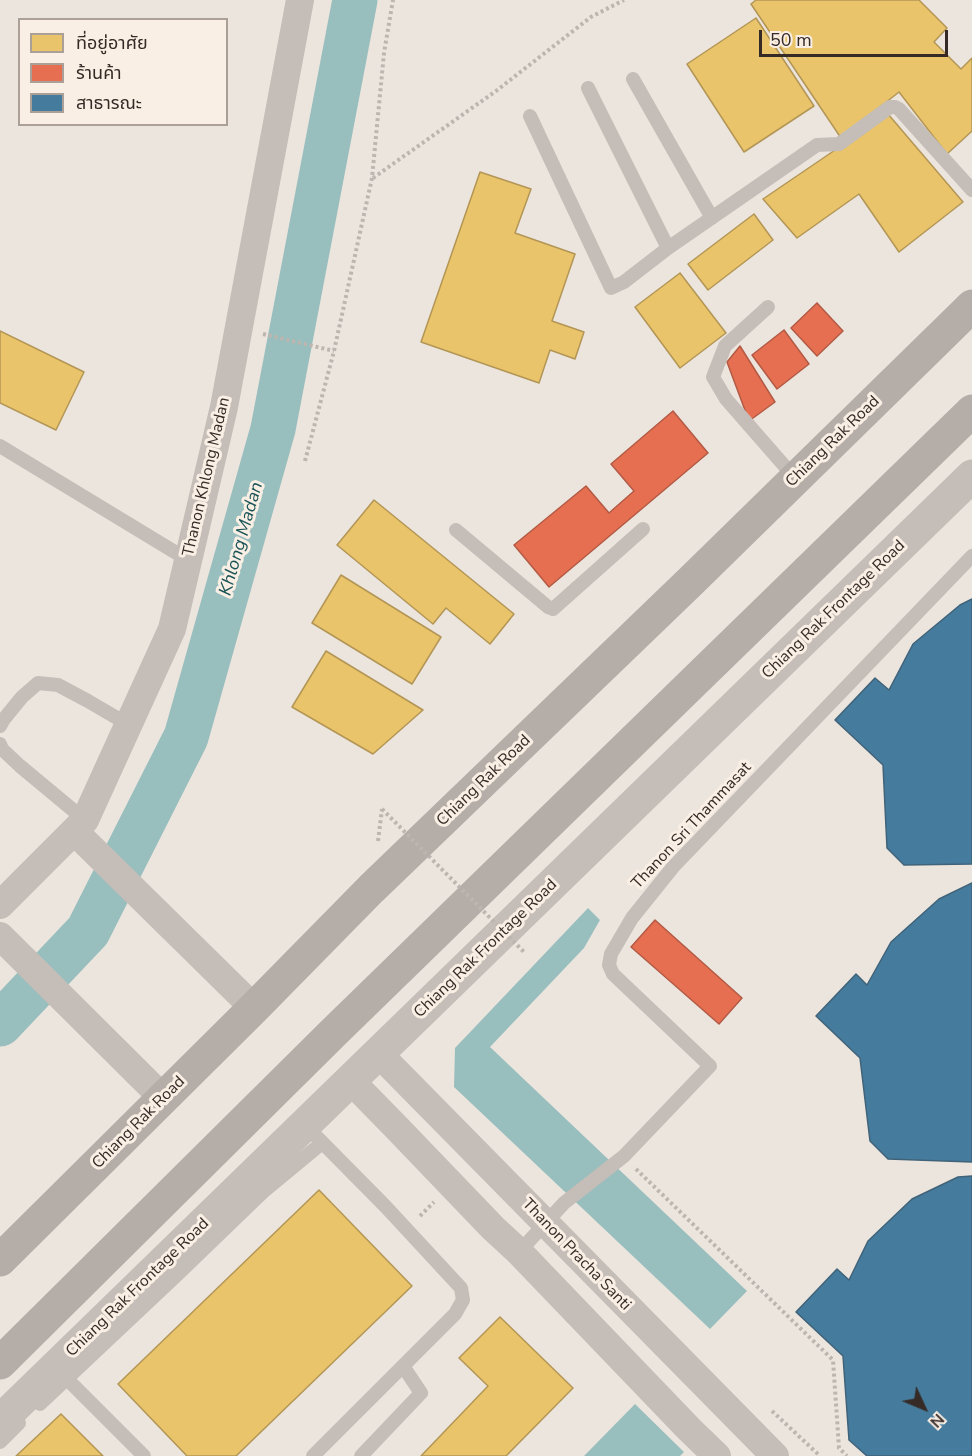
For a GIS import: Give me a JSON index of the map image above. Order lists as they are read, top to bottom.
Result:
{
  "streets": {
    "main road": ["Chiang Rak Road"],
    "street": ["Thanon Khlong Madan", "Chiang Rak Frontage Road", "Thanon Pracha Santi"],
    "lane": ["Thanon Sri Thammasat"]
  },
  "crossings": [
    ["Chiang Rak Frontage Road", "Thanon Pracha Santi"],
    ["Thanon Sri Thammasat", "Thanon Pracha Santi"]
  ],
  "water": ["Khlong Madan"],
  "legend": ["ที่อยู่อาศัย", "ร้านค้า", "สาธารณะ"],
  "scale_bar": "50 m",
  "north": "bottom right"
}
